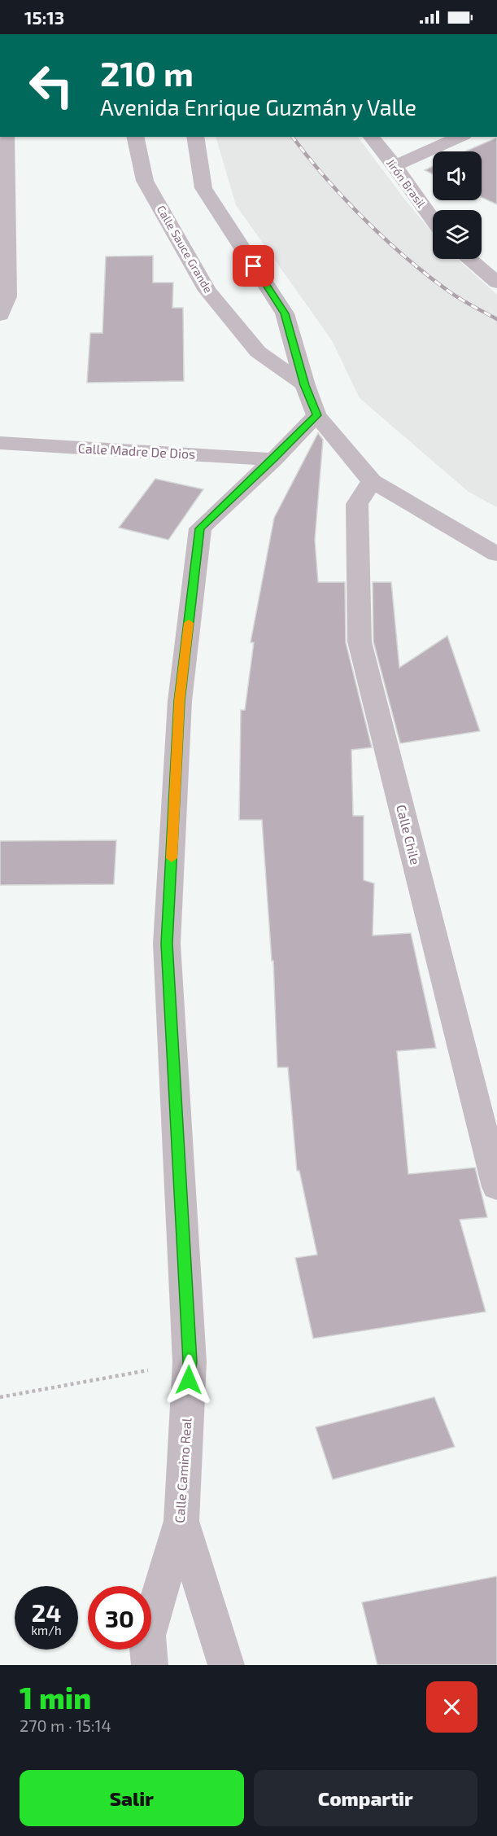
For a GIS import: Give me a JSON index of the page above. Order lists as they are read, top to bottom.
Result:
{
  "streets": {
    "street": [
      "Jirón Brasil",
      "Calle Sauce Grande",
      "Calle Madre De Dios",
      "Calle Chile",
      "Calle Camino Real"
    ]
  },
  "crossings": [
    ["Calle Madre De Dios", "Calle Camino Real"]
  ],
  "page": {
    "status": "15:13",
    "turn": ["210 m", "Avenida Enrique Guzmán y Valle"],
    "speed": "24 km/h",
    "limit": "30",
    "heading": ["1 min", "270 m · 15:14"],
    "buttons": ["Salir", "Compartir"]
  }
}
